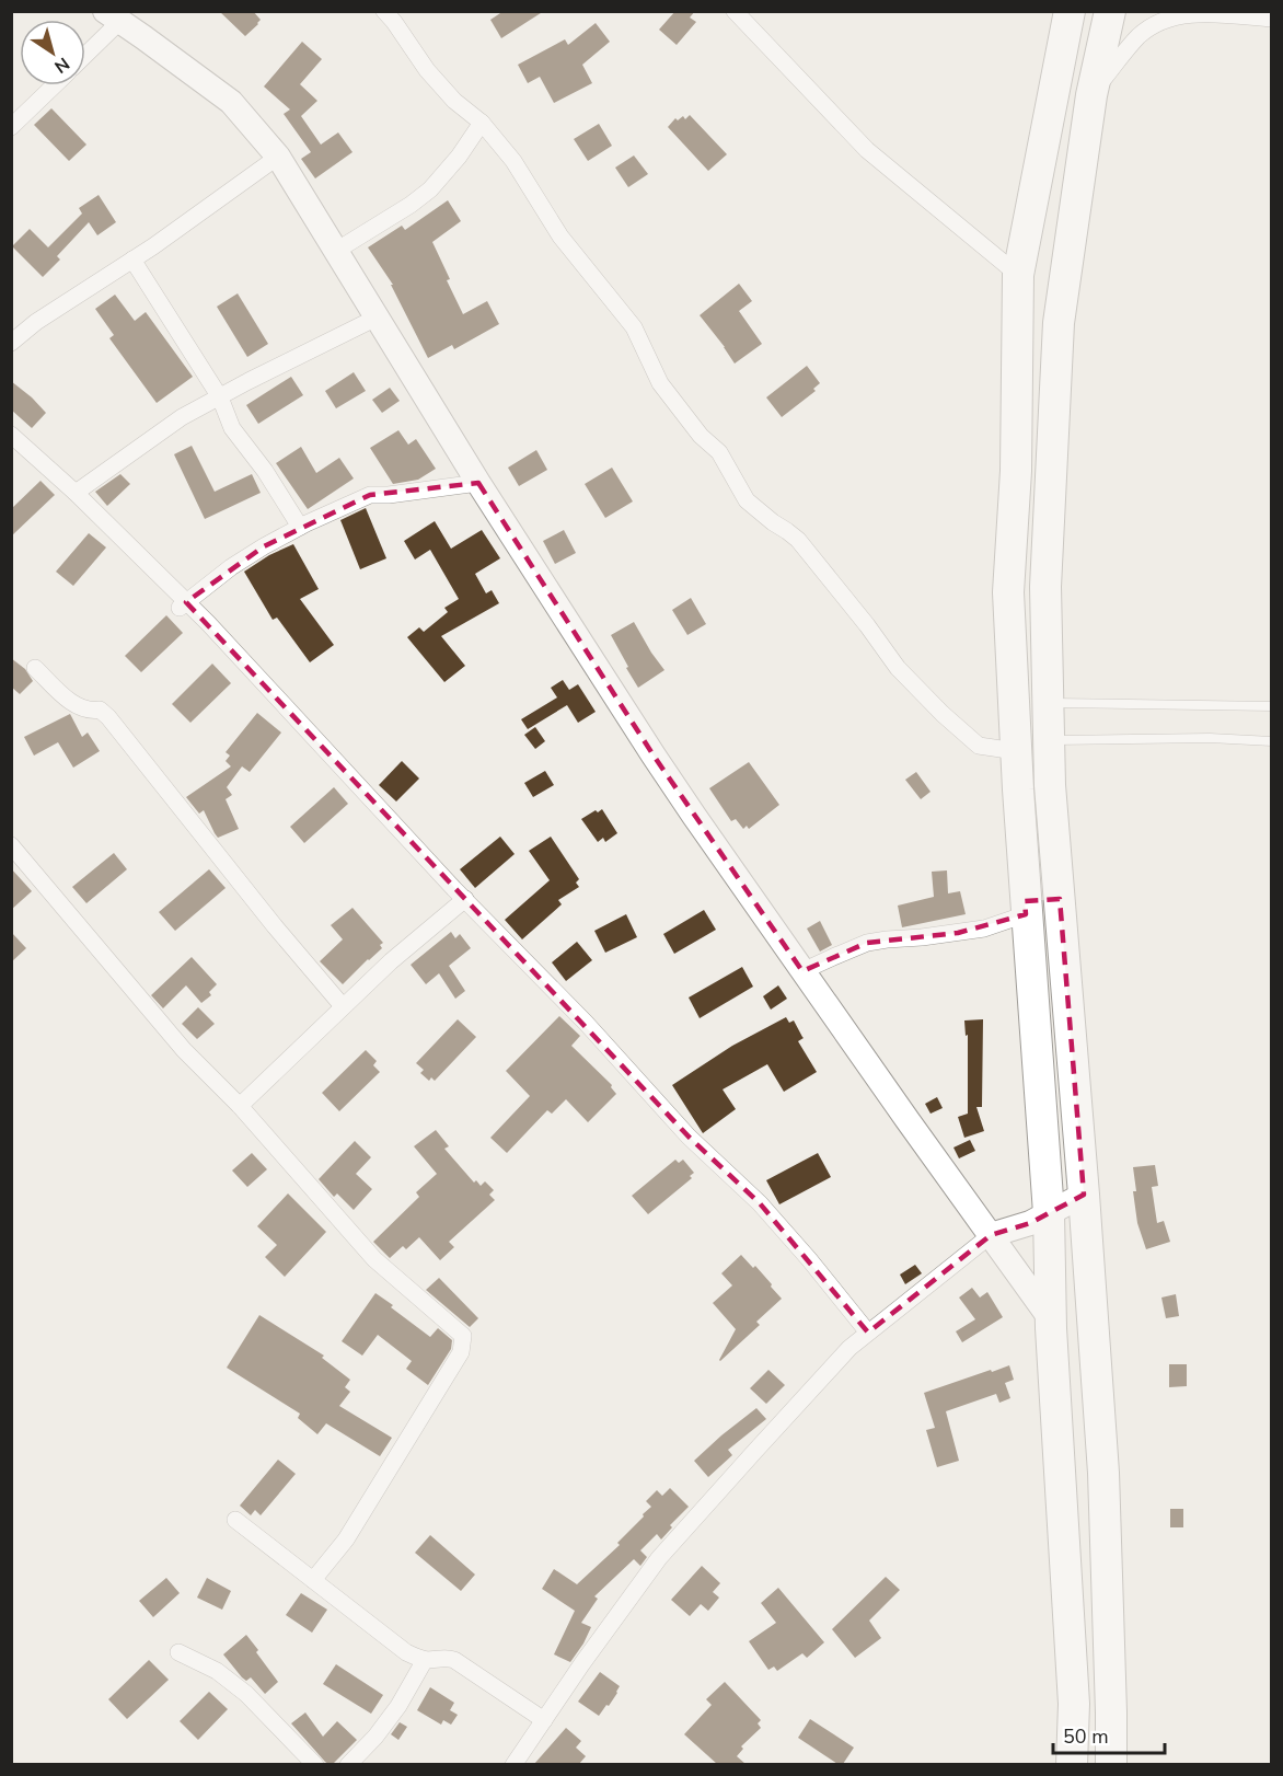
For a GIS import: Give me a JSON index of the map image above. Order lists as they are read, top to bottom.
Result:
{
  "scale_bar": "50 m",
  "north": "bottom right"
}
